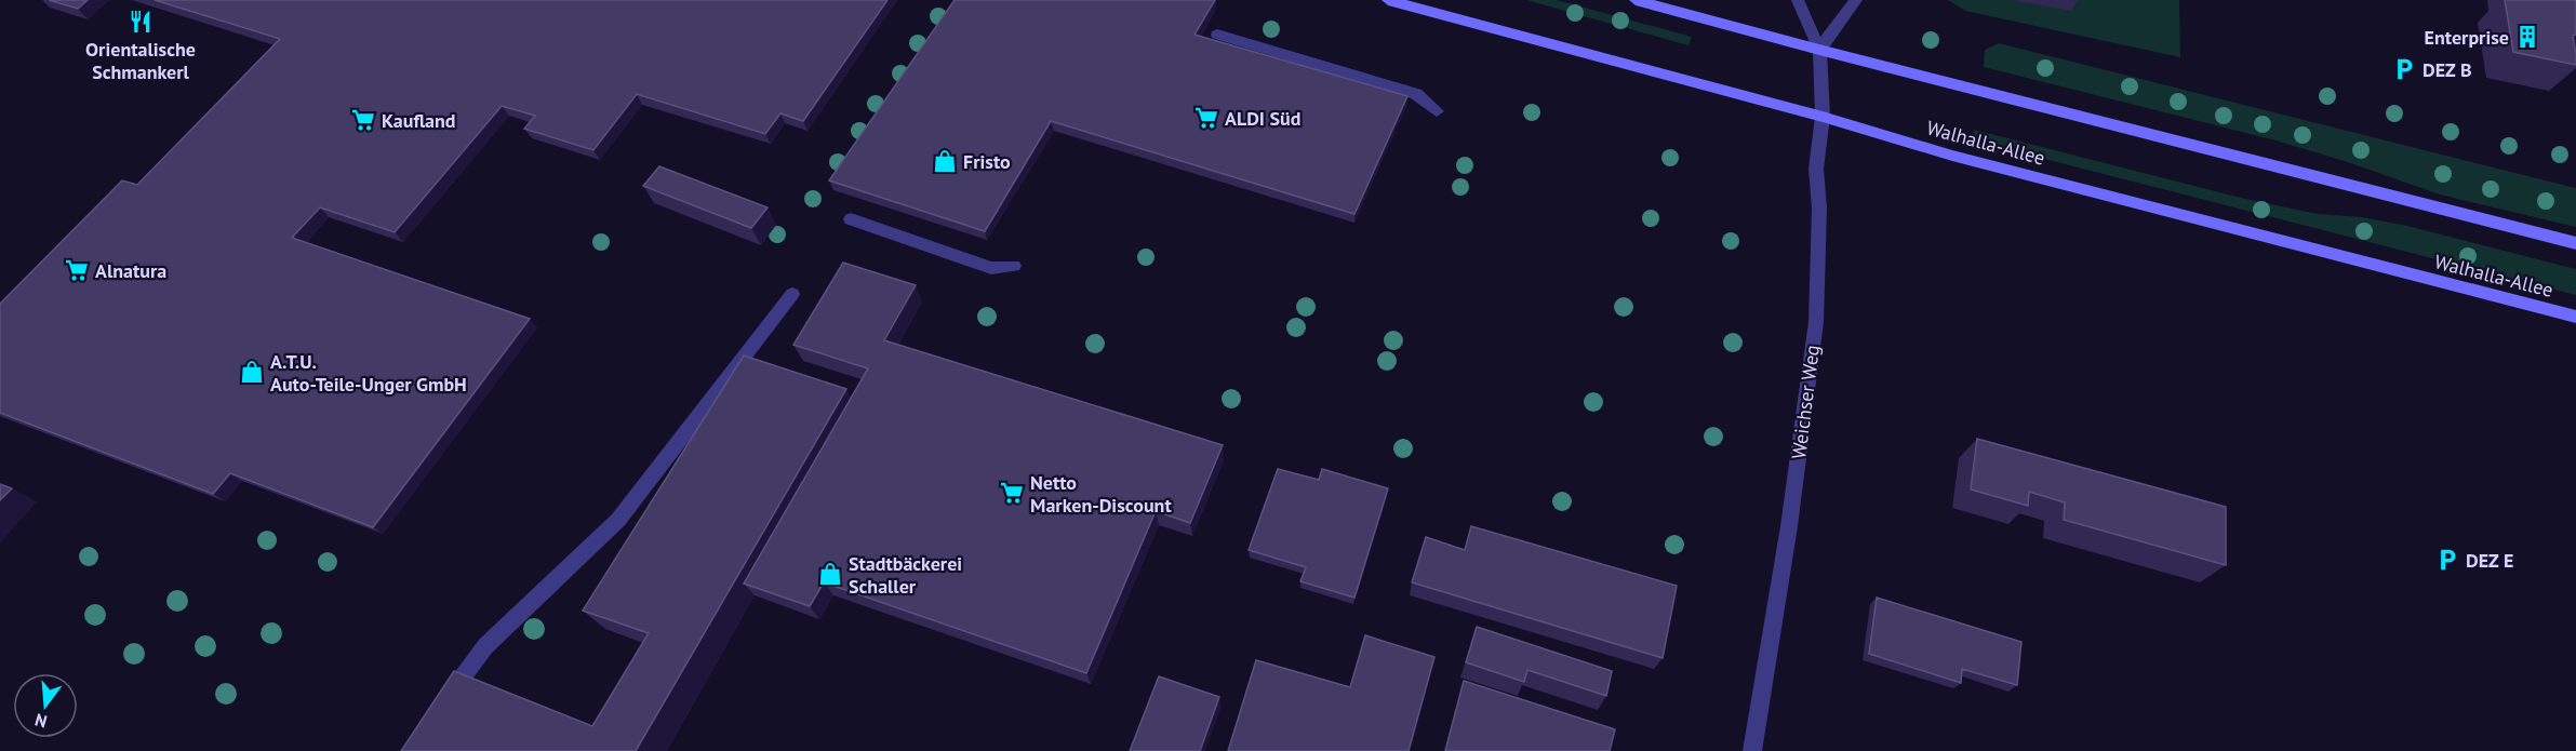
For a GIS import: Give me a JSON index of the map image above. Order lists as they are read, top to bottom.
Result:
{
  "streets": {
    "main road": ["Walhalla-Allee"],
    "street": ["Weichser Weg"]
  },
  "crossings": [
    ["Walhalla-Allee", "Weichser Weg"]
  ],
  "places": {
    "restaurant": ["Orientalische Schmankerl"],
    "building": ["Enterprise"],
    "parking": ["DEZ B", "DEZ E"],
    "supermarket": [
      "ALDI Süd",
      "Kaufland",
      "Alnatura",
      "Netto Marken-Discount"
    ],
    "shop": ["Fristo", "A.T.U. Auto-Teile-Unger GmbH", "Stadtbäckerei Schaller"]
  },
  "north": "bottom"
}
